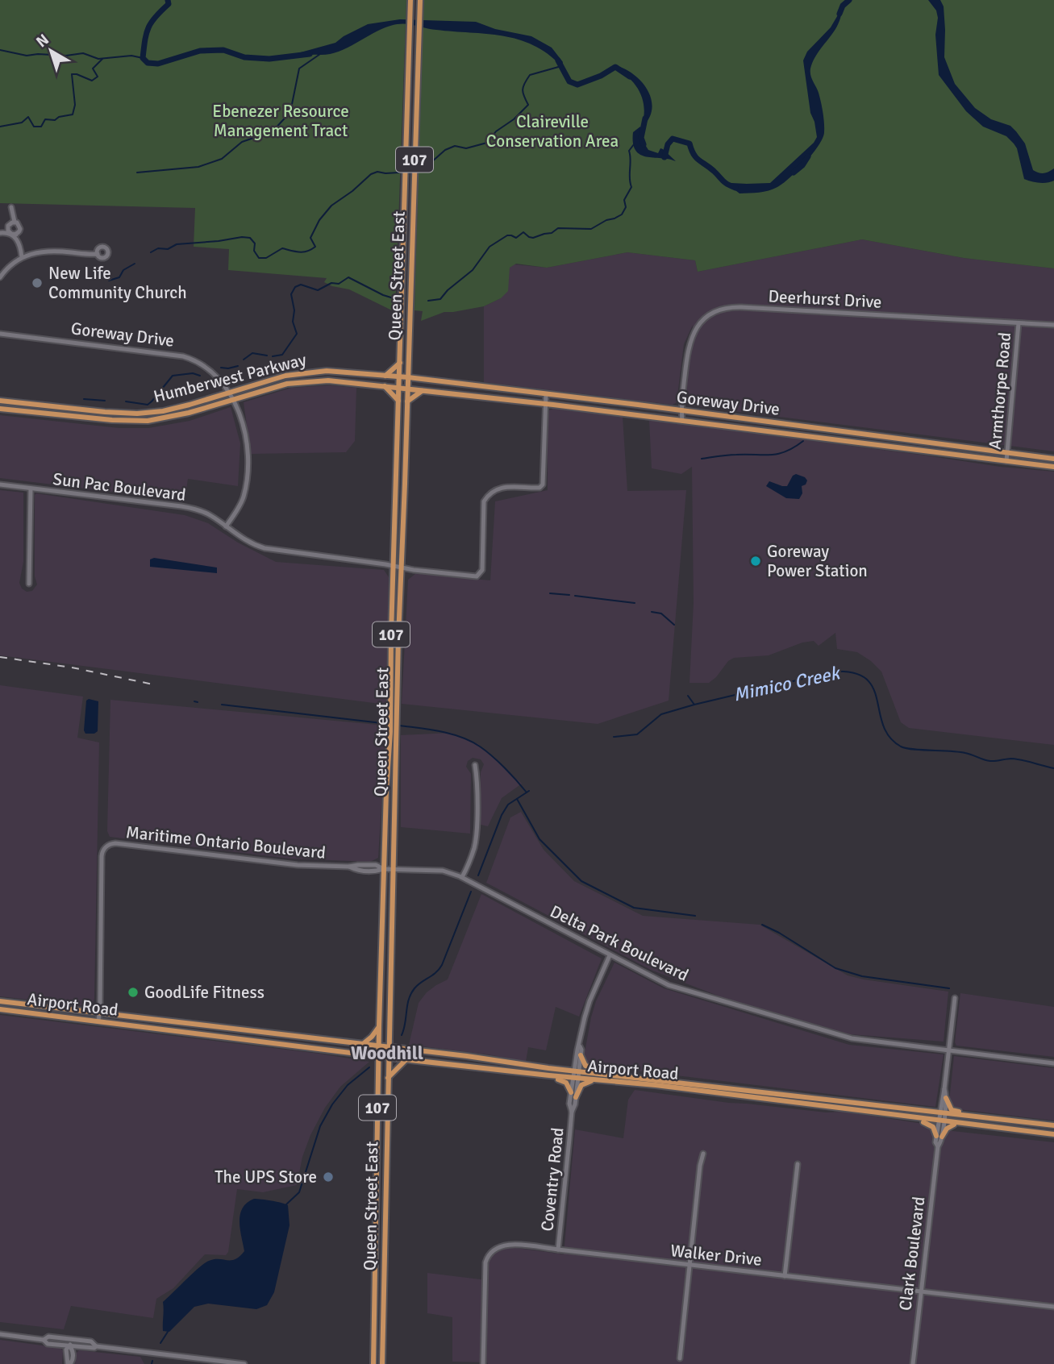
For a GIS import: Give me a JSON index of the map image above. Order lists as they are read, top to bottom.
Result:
{
  "streets": {
    "main road": [
      "107",
      "Queen Street East",
      "Goreway Drive",
      "Humberwest Parkway",
      "Airport Road"
    ],
    "street": [
      "Deerhurst Drive",
      "Armthorpe Road",
      "Sun Pac Boulevard",
      "Maritime Ontario Boulevard",
      "Delta Park Boulevard",
      "Coventry Road",
      "Clark Boulevard",
      "Walker Drive"
    ]
  },
  "crossings": [
    ["Queen Street East", "Goreway Drive"],
    ["Queen Street East", "Humberwest Parkway"],
    ["Queen Street East", "Sun Pac Boulevard"],
    ["Queen Street East", "Maritime Ontario Boulevard"],
    ["Queen Street East", "Delta Park Boulevard"],
    ["Queen Street East", "Airport Road"],
    ["Deerhurst Drive", "Goreway Drive"],
    ["Deerhurst Drive", "Armthorpe Road"],
    ["Goreway Drive", "Humberwest Parkway"],
    ["Goreway Drive", "Armthorpe Road"],
    ["Goreway Drive", "Sun Pac Boulevard"],
    ["Maritime Ontario Boulevard", "Delta Park Boulevard"],
    ["Maritime Ontario Boulevard", "Airport Road"],
    ["Delta Park Boulevard", "Clark Boulevard"],
    ["Airport Road", "Coventry Road"],
    ["Airport Road", "Clark Boulevard"],
    ["Coventry Road", "Walker Drive"],
    ["Clark Boulevard", "Walker Drive"]
  ],
  "districts": ["Woodhill"],
  "water": ["Mimico Creek"],
  "parks": ["Ebenezer Resource Management Tract", "Claireville Conservation Area"],
  "places": [
    "New Life Community Church",
    "Goreway Power Station",
    "GoodLife Fitness",
    "The UPS Store"
  ],
  "north": "top left"
}
